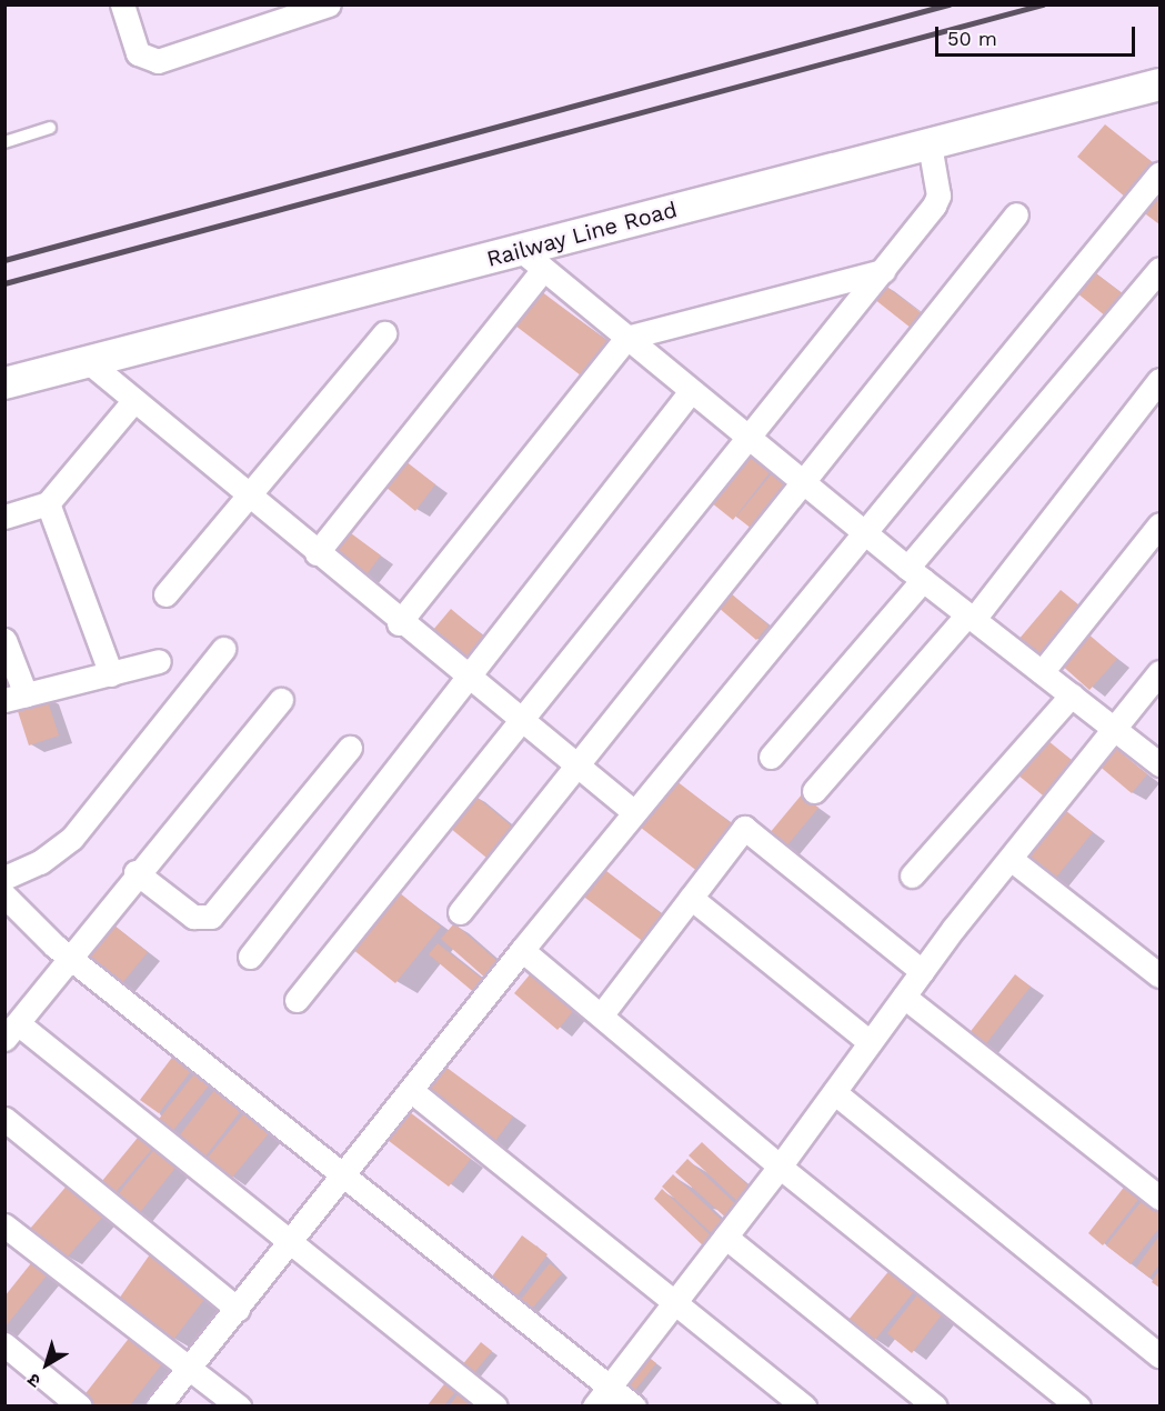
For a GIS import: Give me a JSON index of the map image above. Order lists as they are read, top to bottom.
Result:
{
  "streets": {
    "street": ["Railway Line Road"]
  },
  "scale_bar": "50 m",
  "north": "bottom left"
}
